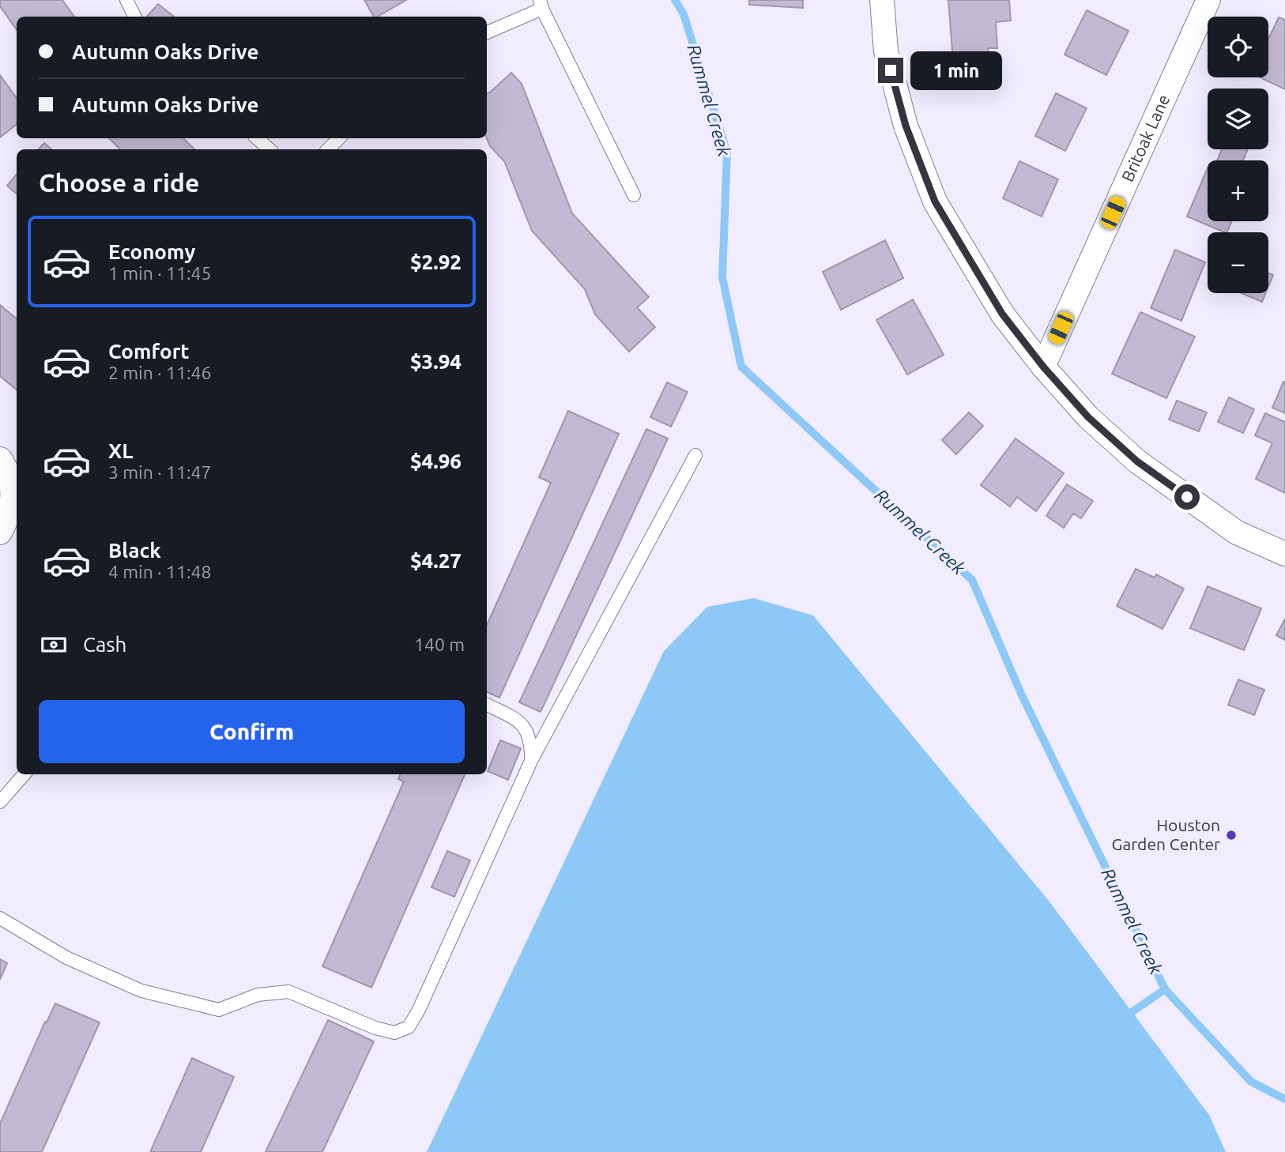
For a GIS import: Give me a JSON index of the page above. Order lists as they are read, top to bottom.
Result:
{
  "streets": {
    "street": ["Britoak Lane"]
  },
  "water": ["Rummel Creek"],
  "places": ["Houston Garden Center"],
  "page": {
    "map_buttons": ["+", "−"],
    "banner": ["Autumn Oaks Drive", "Autumn Oaks Drive"],
    "bubble": "1 min",
    "heading": "Choose a ride",
    "list": [
      {
        "name": "Economy",
        "note": "1 min · 11:45",
        "value": "$2.92"
      },
      {
        "name": "Comfort",
        "note": "2 min · 11:46",
        "value": "$3.94"
      },
      {
        "name": "XL",
        "note": "3 min · 11:47",
        "value": "$4.96"
      },
      {
        "name": "Black",
        "note": "4 min · 11:48",
        "value": "$4.27"
      }
    ],
    "pay": ["Cash", "140 m"],
    "buttons": "Confirm"
  }
}
